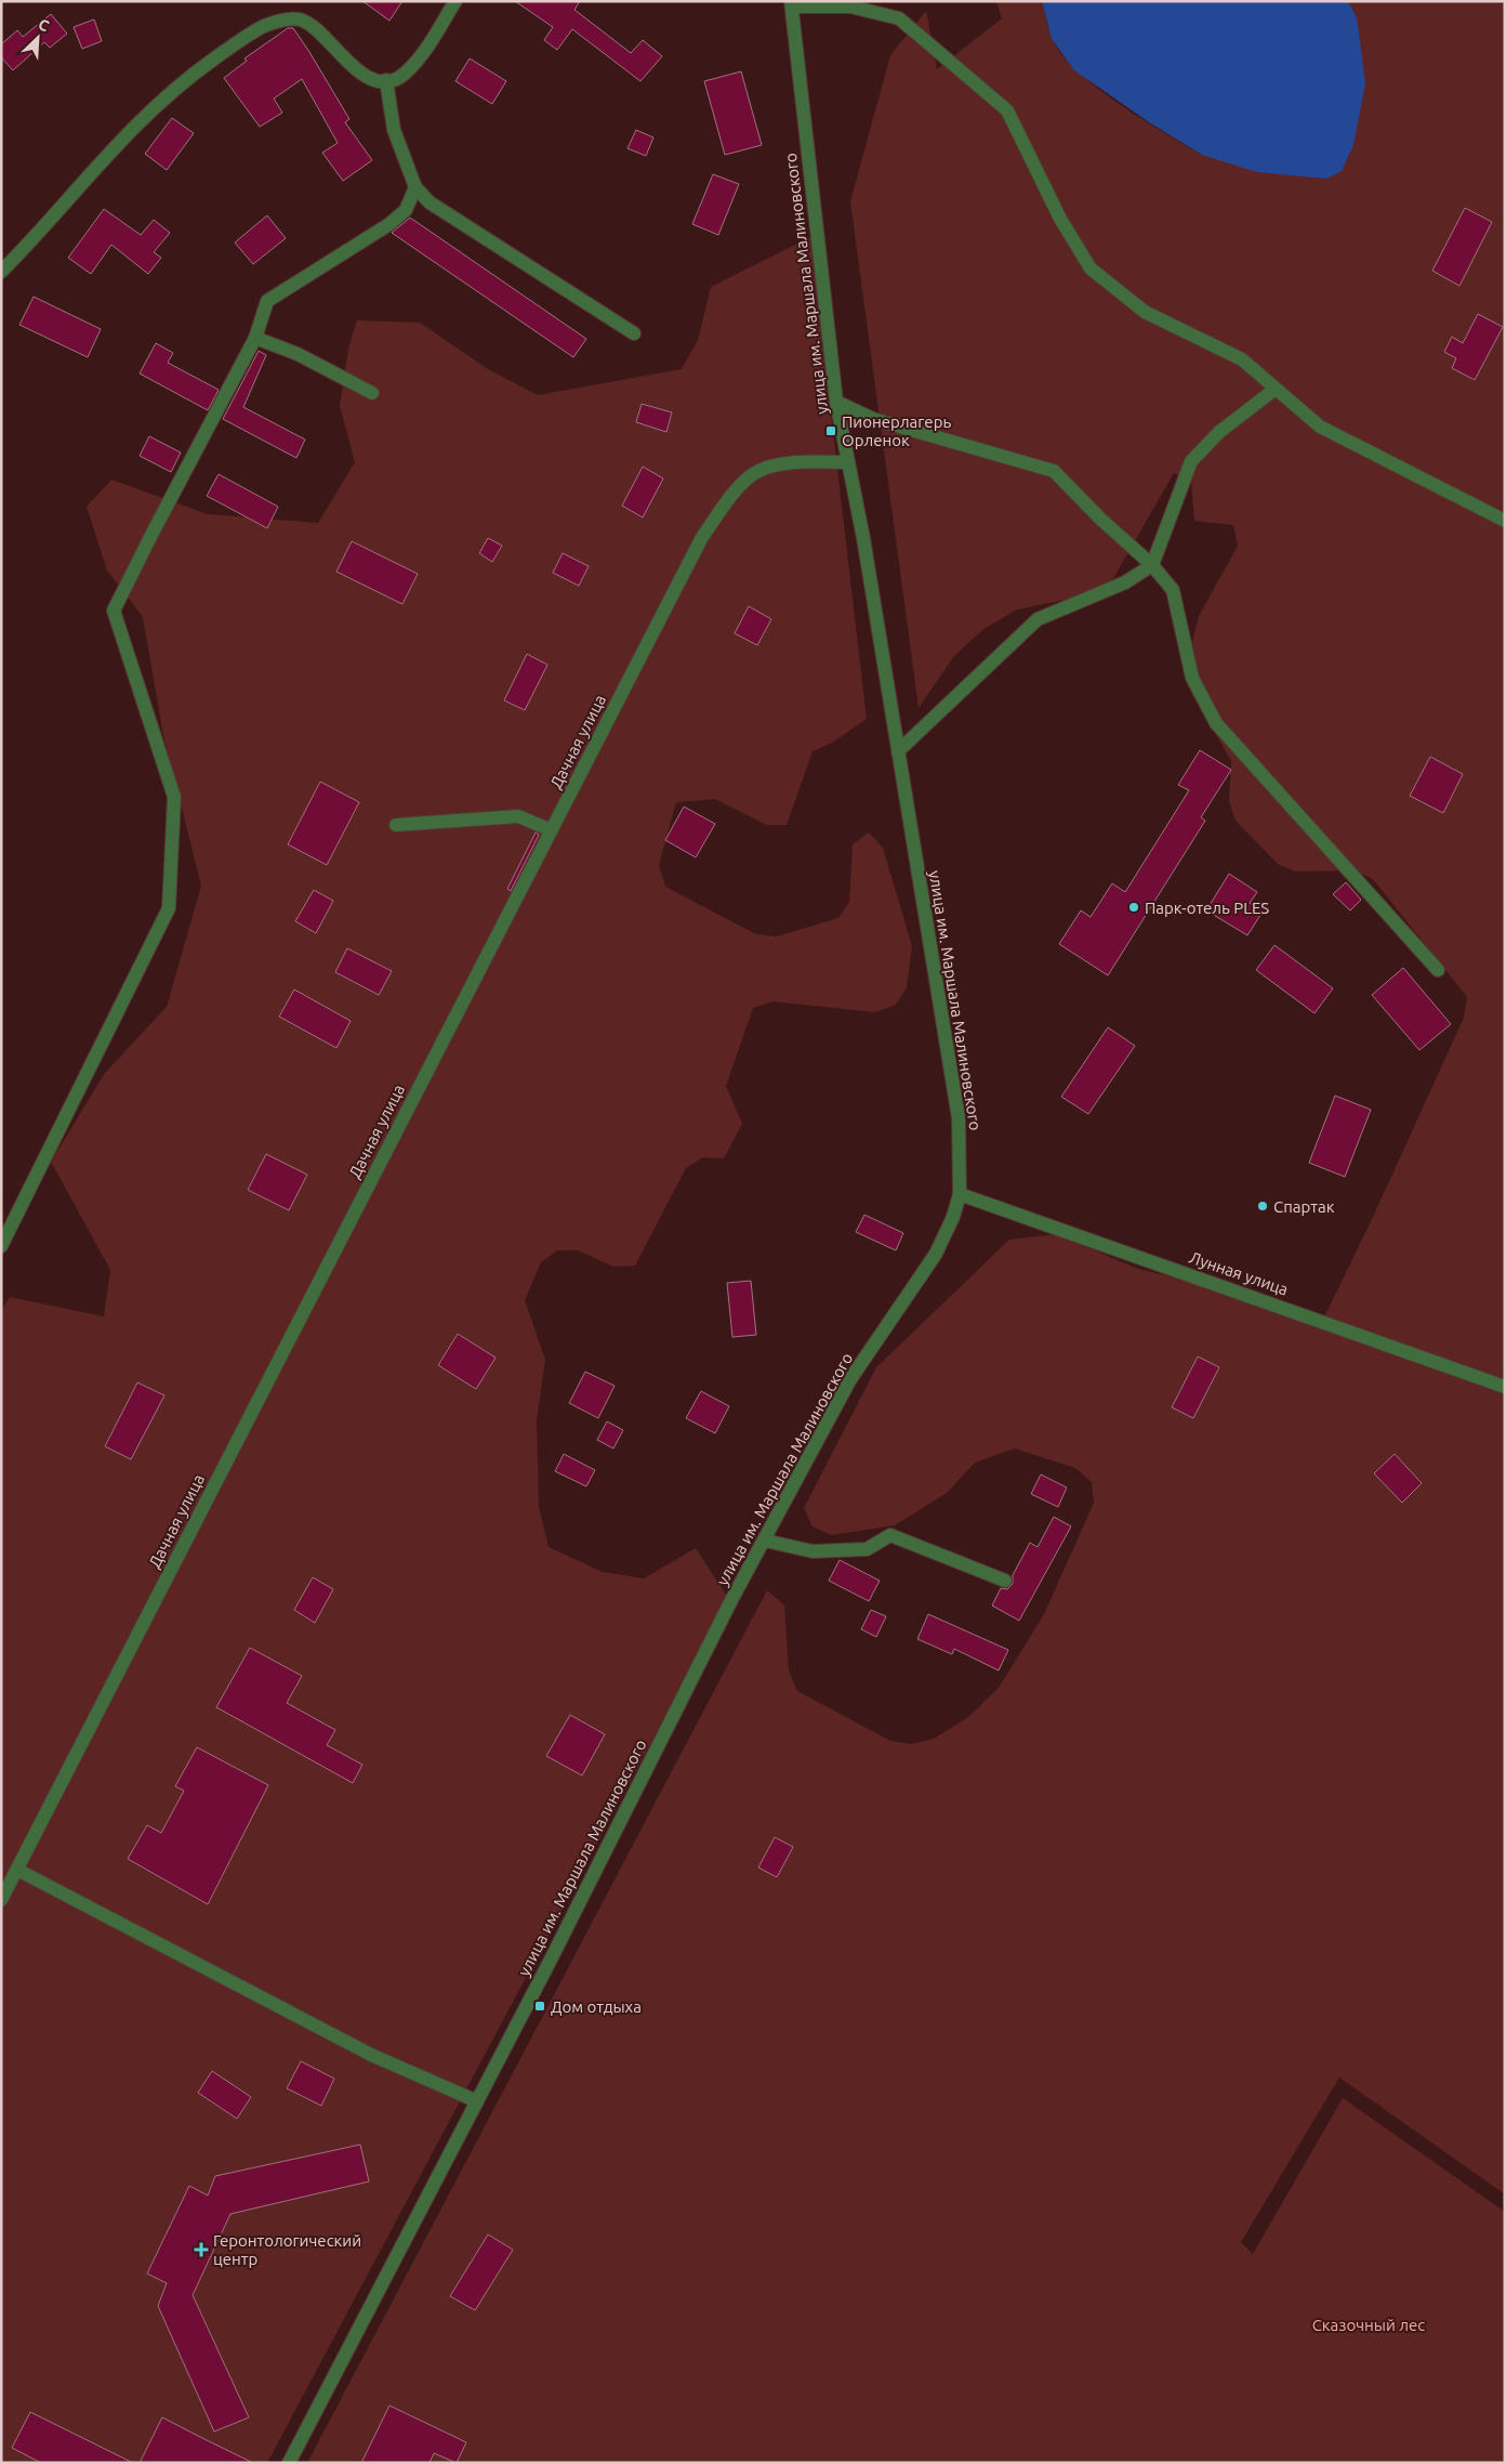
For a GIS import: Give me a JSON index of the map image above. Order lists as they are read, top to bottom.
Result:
{
  "streets": {
    "street": ["улица им. Маршала Малиновского", "Дачная улица", "Лунная улица"]
  },
  "crossings": [
    ["улица им. Маршала Малиновского", "Дачная улица"],
    ["улица им. Маршала Малиновского", "Лунная улица"]
  ],
  "parks": ["Сказочный лес"],
  "places": {
    "transit": ["Пионерлагерь Орленок", "Дом отдыха"],
    "other": ["Парк-отель PLES", "Спартак"],
    "health": ["Геронтологический центр"]
  },
  "north": "top right"
}
